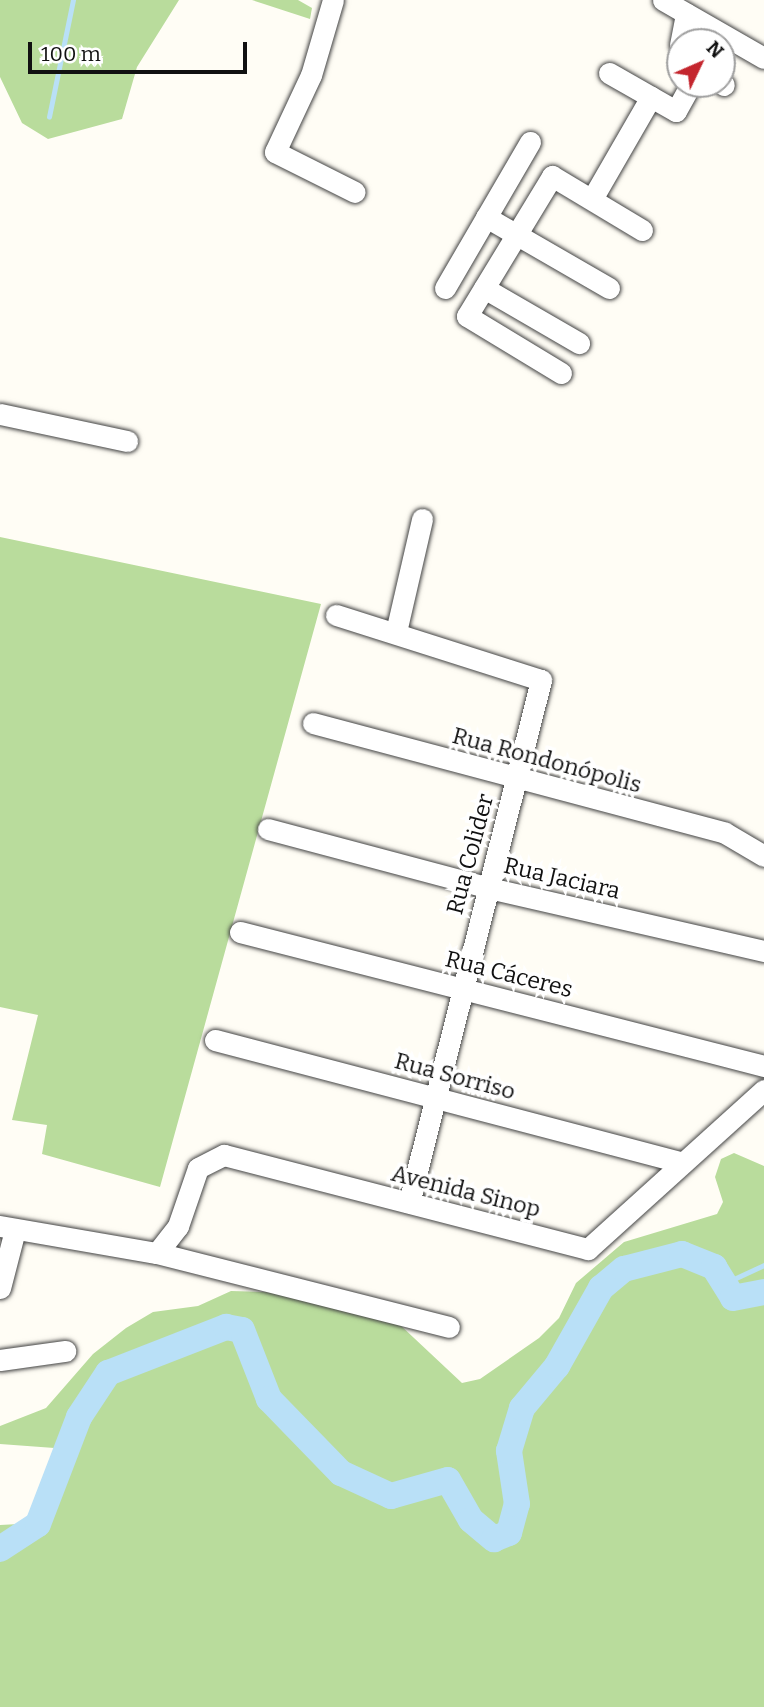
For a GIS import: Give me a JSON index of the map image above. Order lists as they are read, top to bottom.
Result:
{
  "streets": {
    "street": [
      "Rua Rondonópolis",
      "Rua Colider",
      "Rua Jaciara",
      "Rua Cáceres",
      "Rua Sorriso",
      "Avenida Sinop"
    ]
  },
  "crossings": [
    ["Rua Rondonópolis", "Rua Colider"],
    ["Rua Colider", "Rua Jaciara"],
    ["Rua Colider", "Rua Cáceres"],
    ["Rua Colider", "Rua Sorriso"],
    ["Rua Colider", "Avenida Sinop"],
    ["Rua Sorriso", "Avenida Sinop"]
  ],
  "scale_bar": "100 m",
  "north": "top right"
}
